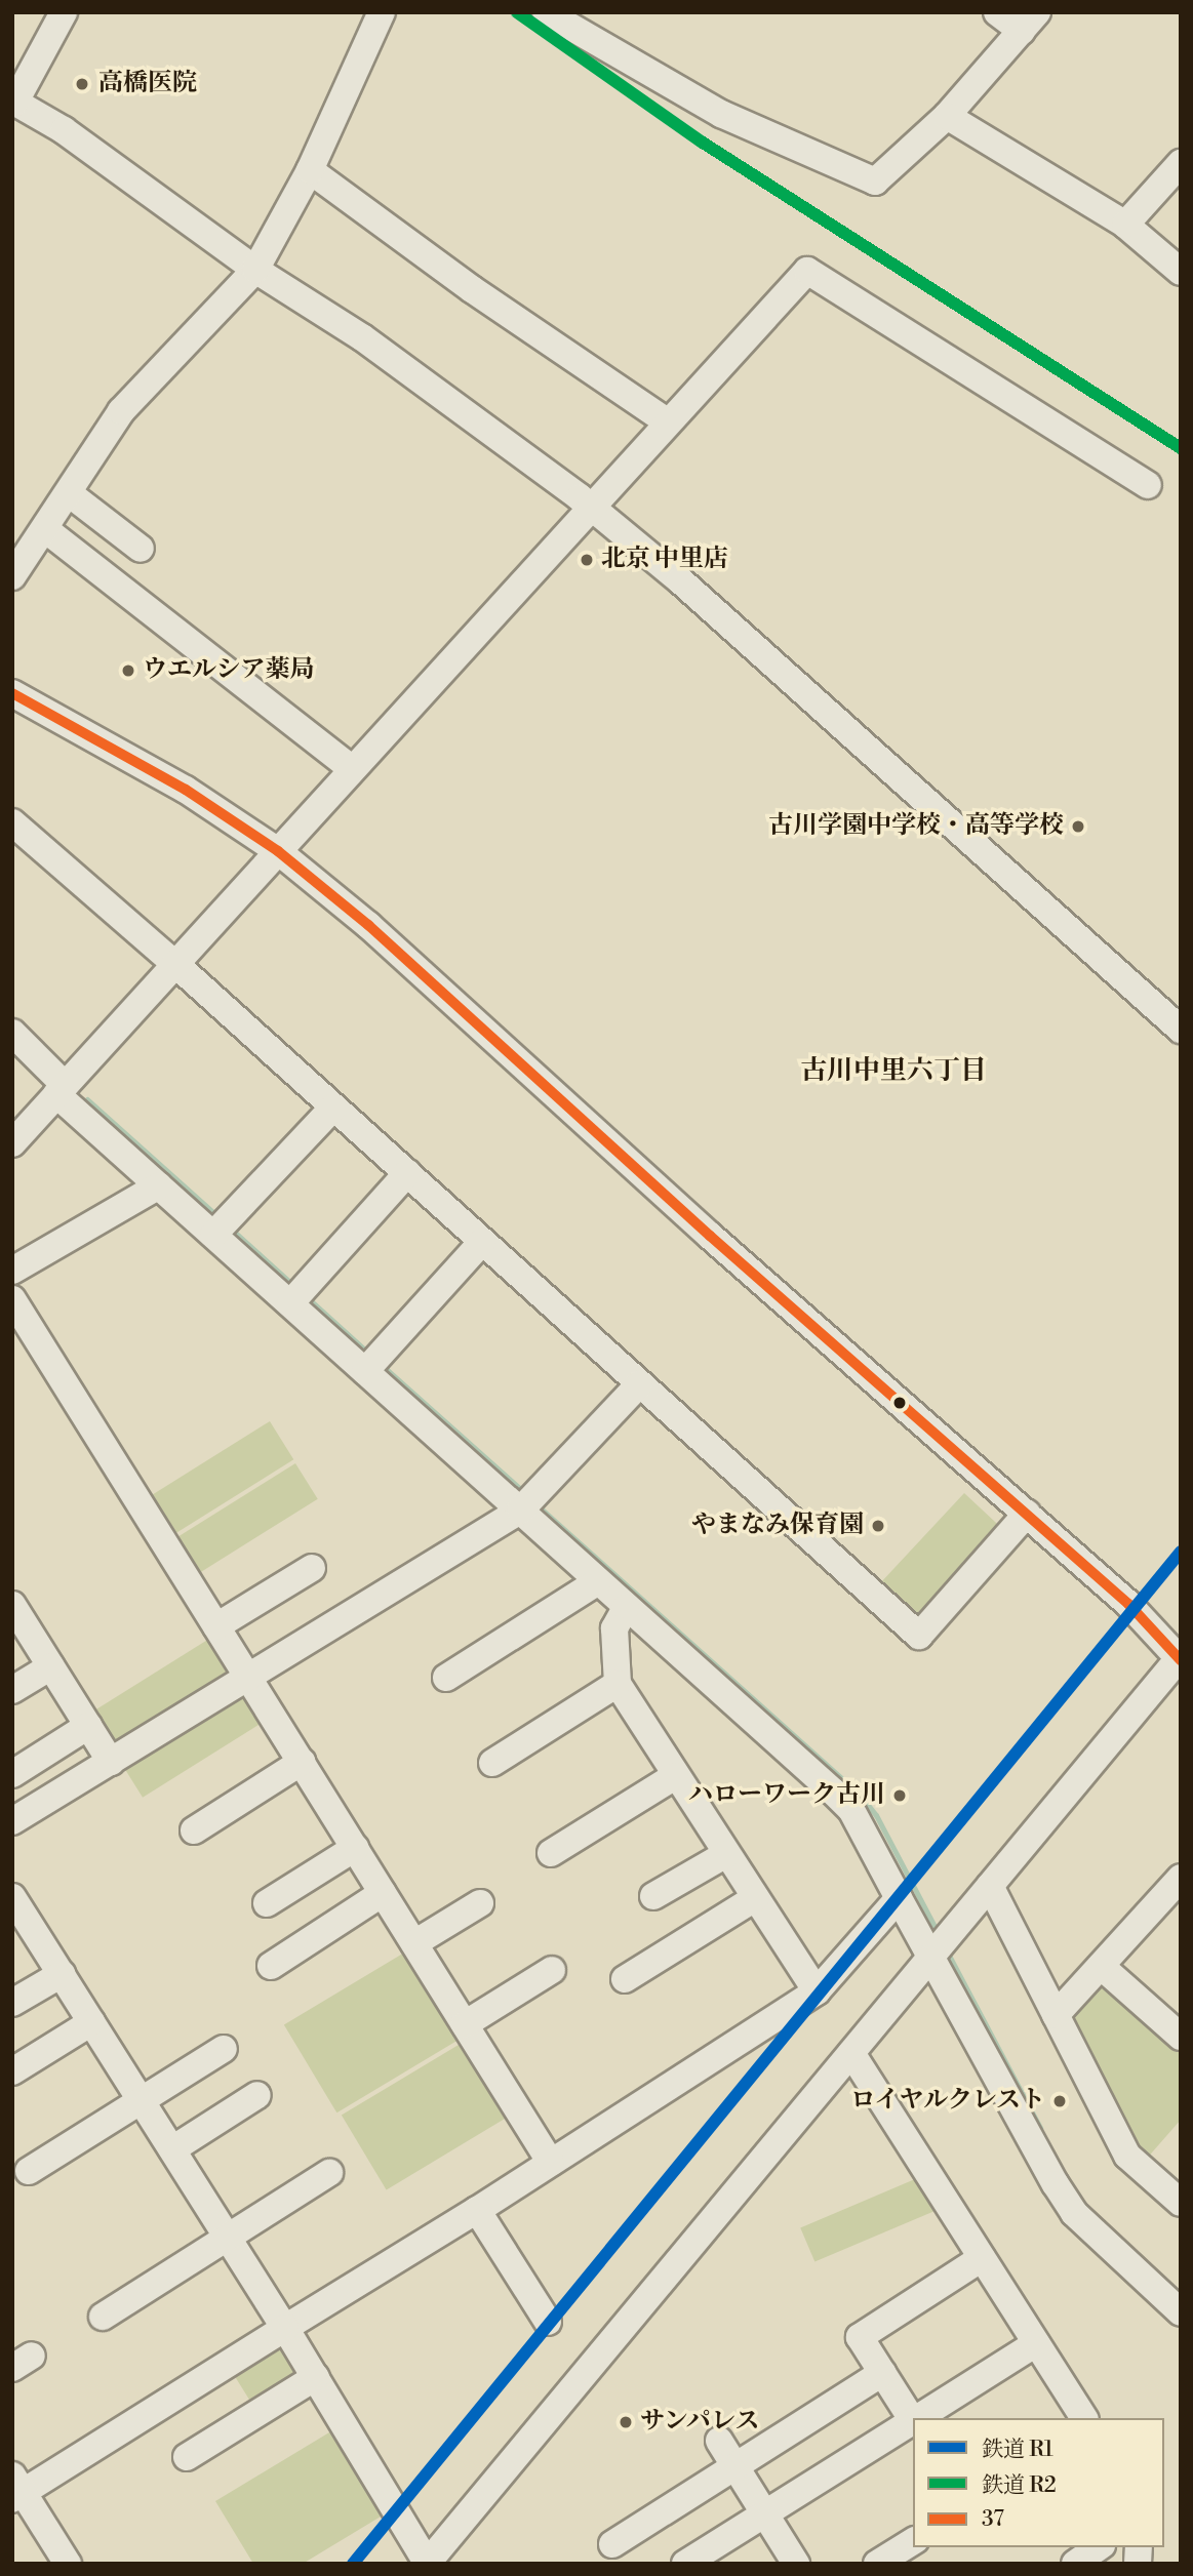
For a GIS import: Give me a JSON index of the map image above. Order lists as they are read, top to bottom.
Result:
{
  "districts": ["古川中里六丁目"],
  "places": [
    "高橋医院",
    "北京 中里店",
    "ウエルシア薬局",
    "古川学園中学校・高等学校",
    "やまなみ保育園",
    "ハローワーク古川",
    "ロイヤルクレスト",
    "サンパレス"
  ],
  "lines": ["rail line R2", "transit line 37", "rail line R1"],
  "legend": ["鉄道 R1", "鉄道 R2", "37"]
}
